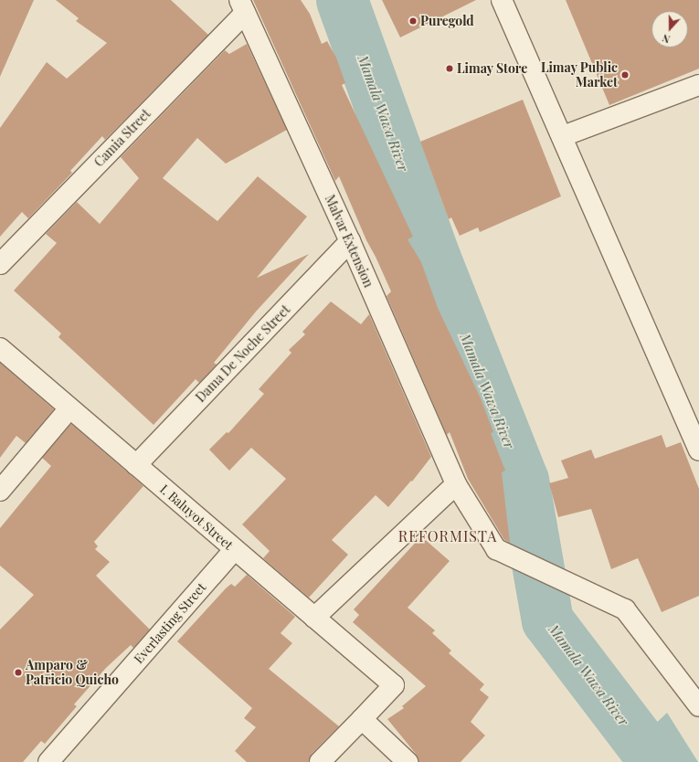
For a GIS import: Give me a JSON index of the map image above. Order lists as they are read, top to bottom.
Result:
{
  "streets": {
    "street": [
      "Camia Street",
      "Malvar Extension",
      "Dama De Noche Street",
      "I. Baluyot Street",
      "Everlasting Street"
    ]
  },
  "crossings": [
    ["Camia Street", "Malvar Extension"],
    ["Malvar Extension", "Dama De Noche Street"],
    ["Dama De Noche Street", "I. Baluyot Street"],
    ["I. Baluyot Street", "Everlasting Street"]
  ],
  "districts": ["REFORMISTA"],
  "water": ["Mamala Wawa River"],
  "places": [
    "Puregold",
    "Limay Store",
    "Limay Public Market",
    "Amparo & Patricio Quicho"
  ],
  "north": "bottom"
}
